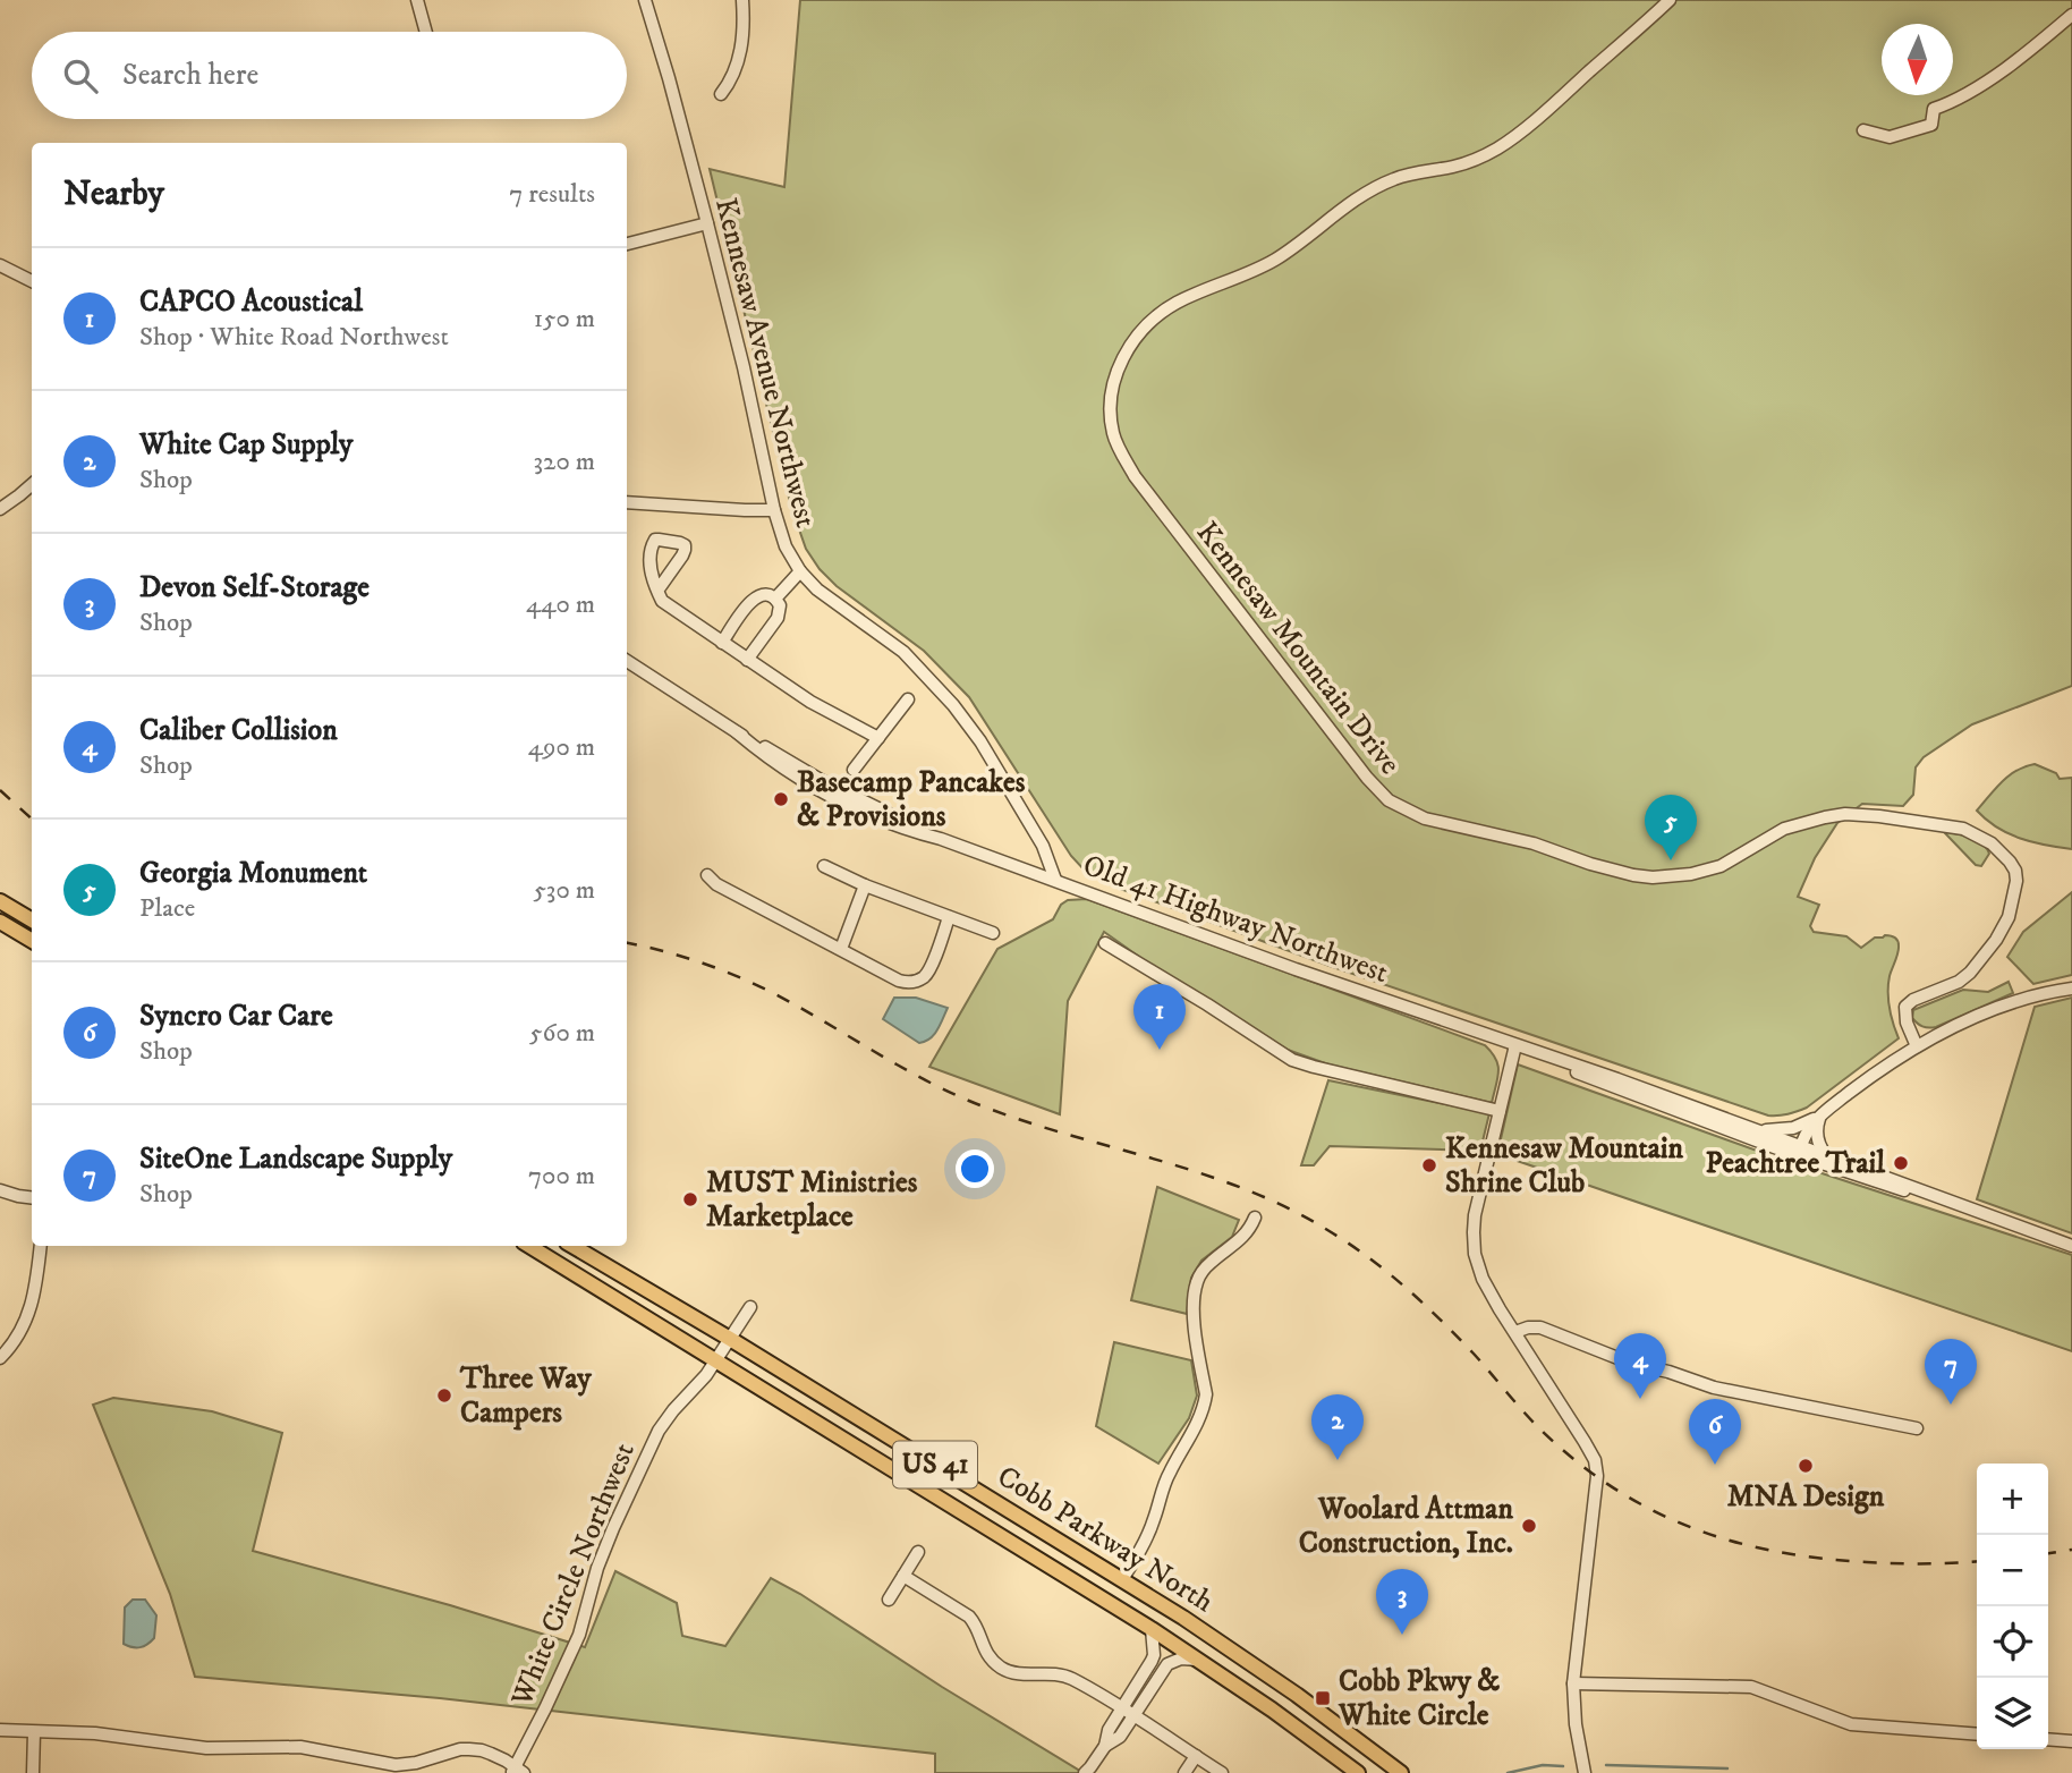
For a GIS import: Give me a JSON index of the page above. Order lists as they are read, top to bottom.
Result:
{
  "streets": {
    "main road": ["US 41", "Cobb Parkway North"],
    "street": [
      "Kennesaw Avenue Northwest",
      "Kennesaw Mountain Drive",
      "Old 41 Highway Northwest",
      "White Circle Northwest"
    ]
  },
  "crossings": [
    ["Kennesaw Avenue Northwest", "Old 41 Highway Northwest"],
    ["Cobb Parkway North", "White Circle Northwest"]
  ],
  "places": {
    "other": [
      "Basecamp Pancakes & Provisions",
      "Peachtree Trail",
      "Kennesaw Mountain Shrine Club",
      "MUST Ministries Marketplace",
      "Three Way Campers",
      "MNA Design",
      "Woolard Attman Construction, Inc."
    ],
    "transit": ["Cobb Pkwy & White Circle"]
  },
  "north": "bottom",
  "page": {
    "search": "Search here",
    "heading": ["Nearby", "7 results"],
    "list": [
      {
        "mark": "1",
        "name": "CAPCO Acoustical",
        "note": "Shop · White Road Northwest",
        "value": "150 m"
      },
      {
        "mark": "2",
        "name": "White Cap Supply",
        "note": "Shop",
        "value": "320 m"
      },
      {
        "mark": "3",
        "name": "Devon Self-Storage",
        "note": "Shop",
        "value": "440 m"
      },
      {
        "mark": "4",
        "name": "Caliber Collision",
        "note": "Shop",
        "value": "490 m"
      },
      {
        "mark": "5",
        "name": "Georgia Monument",
        "note": "Place",
        "value": "530 m"
      },
      {
        "mark": "6",
        "name": "Syncro Car Care",
        "note": "Shop",
        "value": "560 m"
      },
      {
        "mark": "7",
        "name": "SiteOne Landscape Supply",
        "note": "Shop",
        "value": "700 m"
      }
    ],
    "pins": [
      "5",
      "1",
      "4",
      "7",
      "2",
      "6",
      "3"
    ],
    "map_buttons": ["+", "−"]
  }
}
